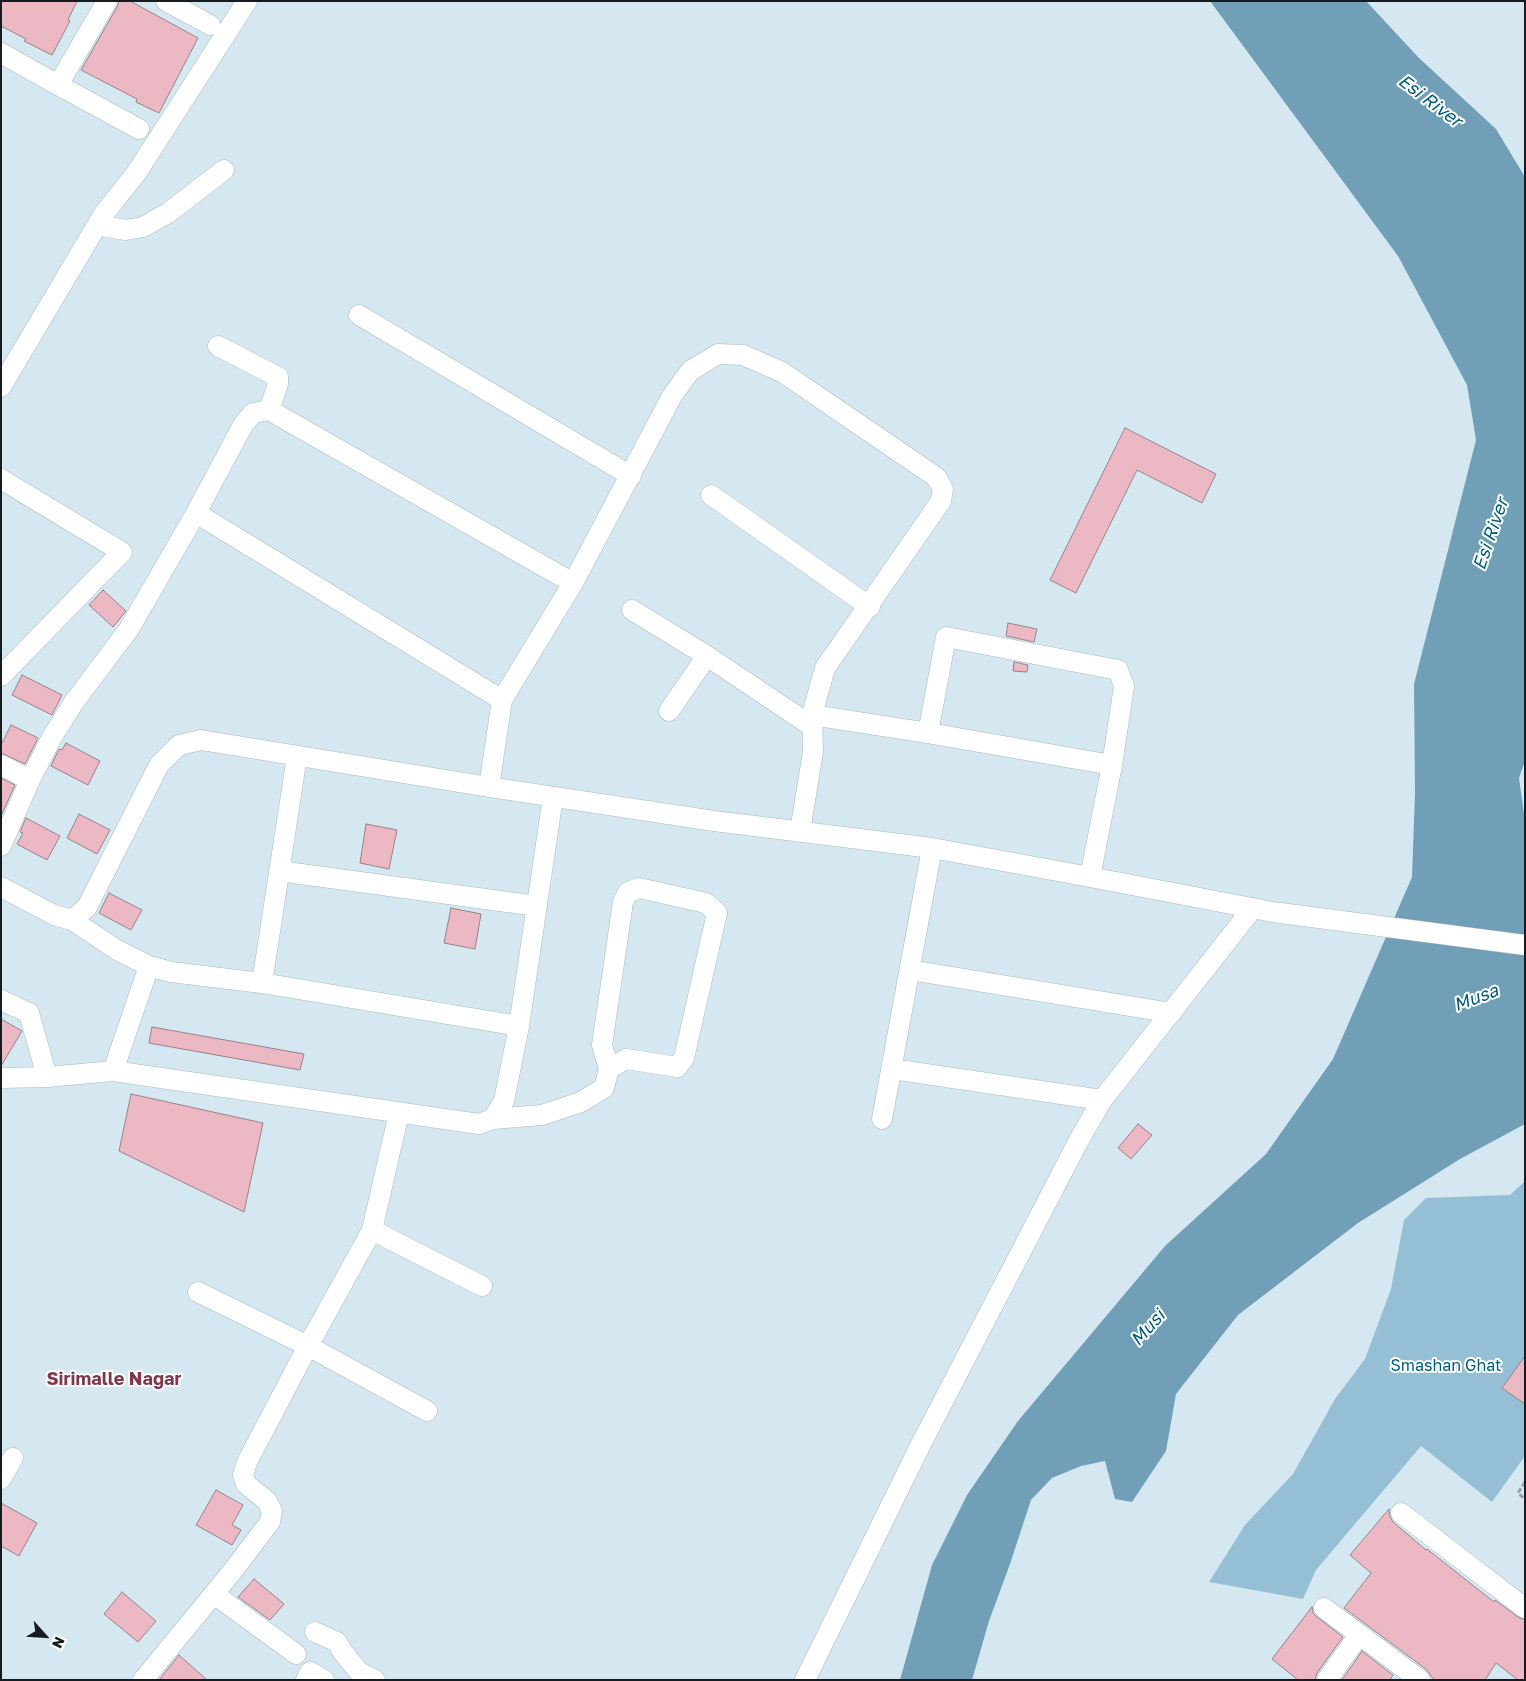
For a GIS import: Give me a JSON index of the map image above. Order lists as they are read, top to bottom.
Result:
{
  "districts": ["Sirimalle Nagar"],
  "water": ["Esi River", "Musa", "Musi"],
  "parks": ["Smashan Ghat"],
  "north": "bottom right"
}
